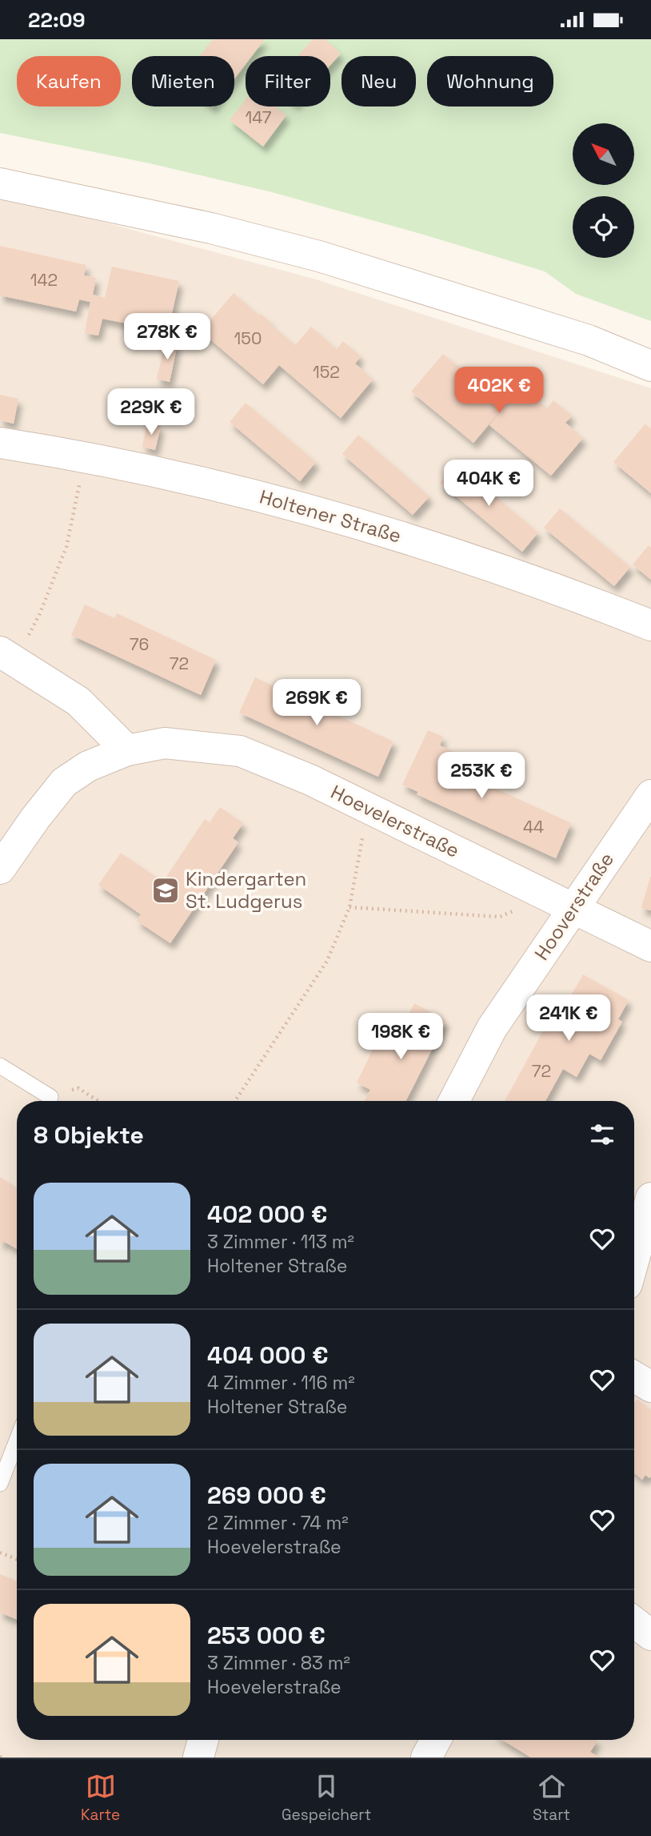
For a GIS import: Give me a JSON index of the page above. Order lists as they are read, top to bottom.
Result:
{
  "streets": {
    "street": ["Holtener Straße", "Hoevelerstraße", "Hooverstraße"]
  },
  "crossings": [
    ["Hoevelerstraße", "Hooverstraße"]
  ],
  "places": {
    "school or university": ["Kindergarten St. Ludgerus"]
  },
  "house_numbers": [
    "147",
    "142",
    "150",
    "152",
    "76",
    "72",
    "44",
    "72"
  ],
  "north": "top left",
  "page": {
    "status": "22:09",
    "chip": [
      "Kaufen",
      "Mieten",
      "Filter",
      "Neu",
      "Wohnung"
    ],
    "price": [
      "278K €",
      "402K €",
      "229K €",
      "404K €",
      "269K €",
      "253K €",
      "241K €",
      "198K €"
    ],
    "heading": "8 Objekte",
    "list": [
      {
        "name": "402 000 €",
        "note": "3 Zimmer · 113 m² · Holtener Straße"
      },
      {
        "name": "404 000 €",
        "note": "4 Zimmer · 116 m² · Holtener Straße"
      },
      {
        "name": "269 000 €",
        "note": "2 Zimmer · 74 m² · Hoevelerstraße"
      },
      {
        "name": "253 000 €",
        "note": "3 Zimmer · 83 m² · Hoevelerstraße"
      }
    ],
    "tabs": ["Karte", "Gespeichert", "Start"]
  }
}
